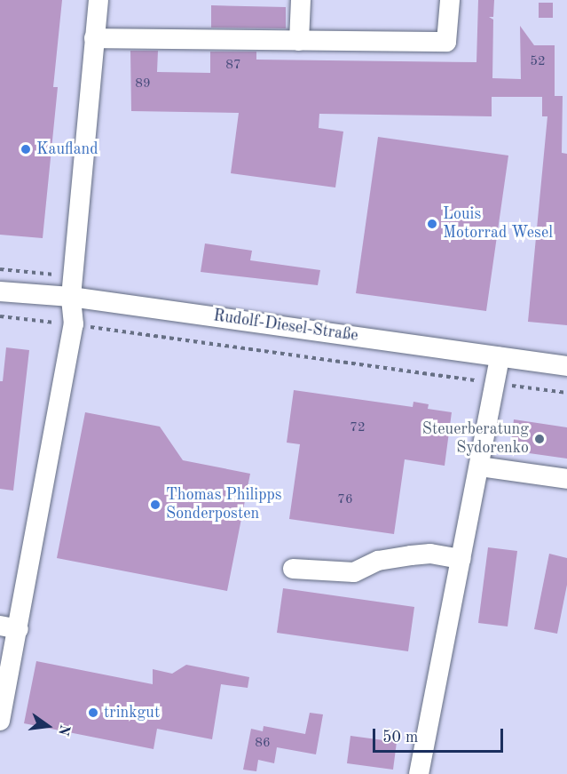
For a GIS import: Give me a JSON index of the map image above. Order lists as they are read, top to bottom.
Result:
{
  "streets": {
    "street": ["Rudolf-Diesel-Straße"]
  },
  "places": [
    "Kaufland",
    "Louis Motorrad Wesel",
    "Steuerberatung Sydorenko",
    "Thomas Philipps Sonderposten",
    "trinkgut"
  ],
  "house_numbers": [
    "52",
    "87",
    "89",
    "72",
    "76",
    "86"
  ],
  "scale_bar": "50 m",
  "north": "right"
}
